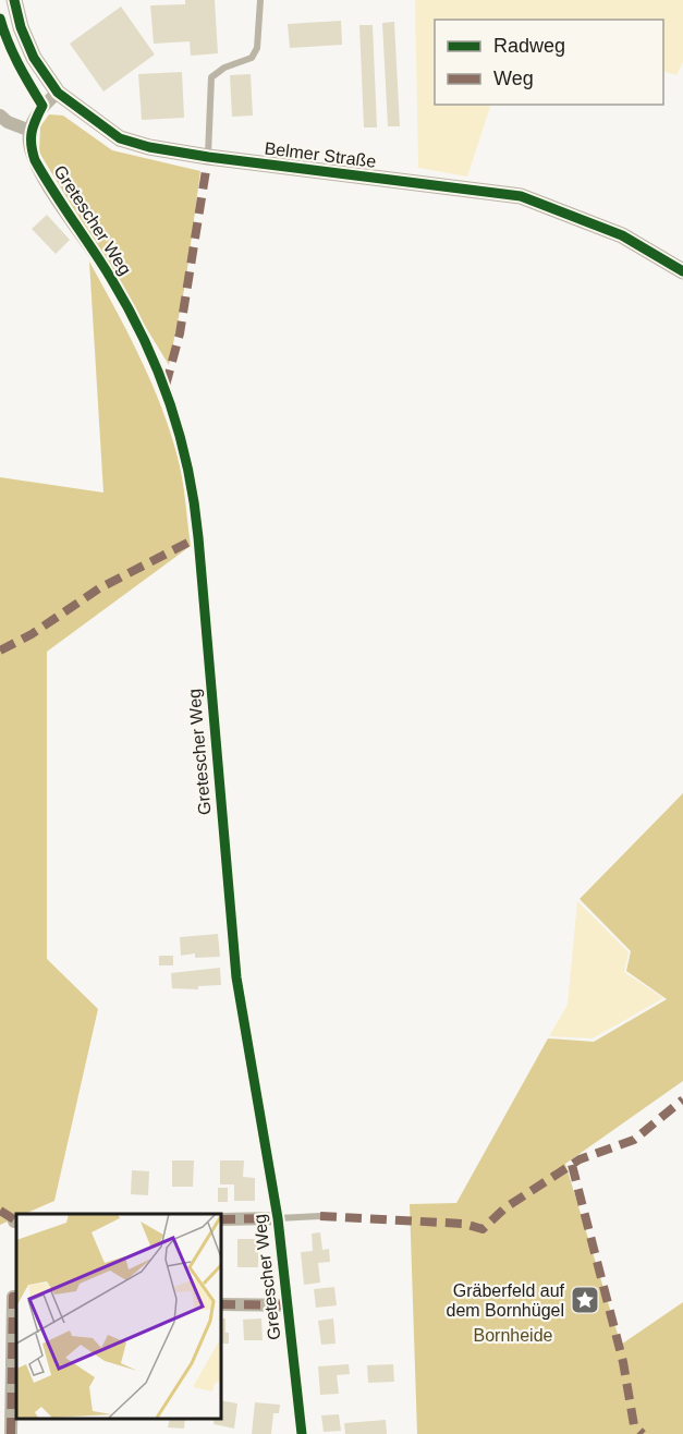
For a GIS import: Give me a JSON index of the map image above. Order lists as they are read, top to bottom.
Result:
{
  "streets": {
    "street": ["Belmer Straße", "Gretescher Weg"]
  },
  "parks": ["Bornheide"],
  "places": {
    "place": ["Gräberfeld auf dem Bornhügel"]
  },
  "legend": ["Radweg", "Weg"]
}
